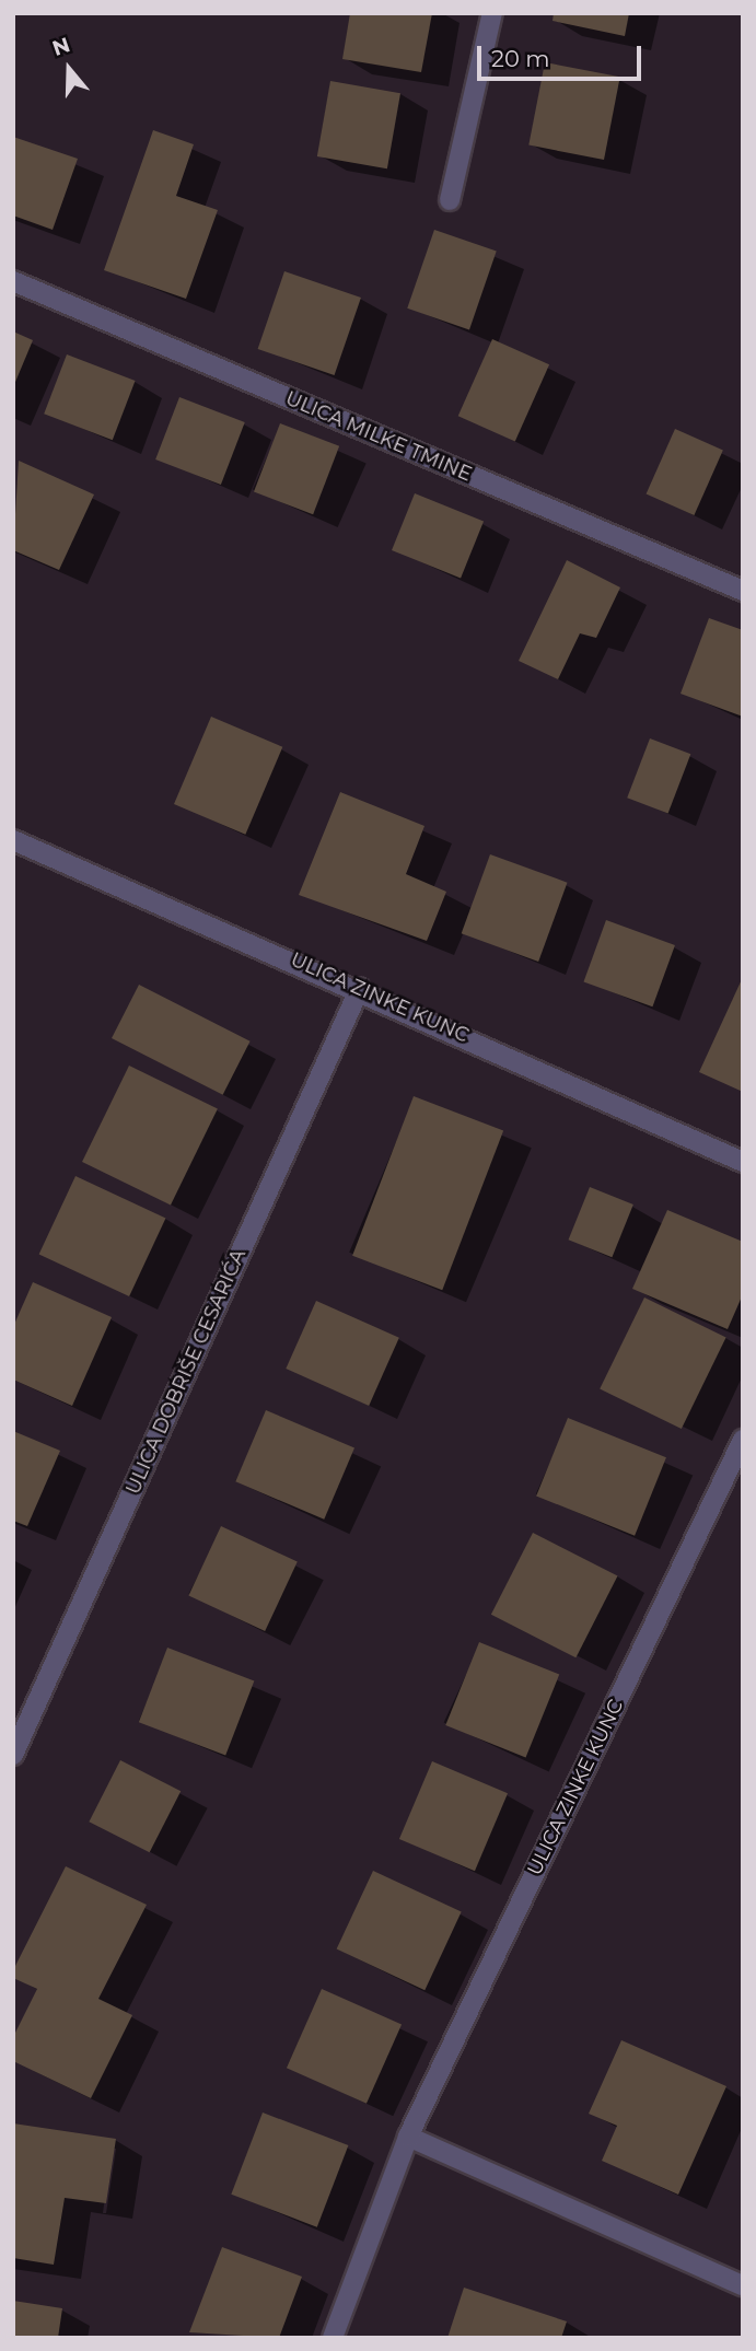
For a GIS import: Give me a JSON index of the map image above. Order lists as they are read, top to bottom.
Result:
{
  "streets": {
    "street": ["ULICA MILKE TMINE", "ULICA ZINKE KUNC", "ULICA DOBRIŠE CESARIĆA"]
  },
  "crossings": [
    ["ULICA ZINKE KUNC", "ULICA DOBRIŠE CESARIĆA"]
  ],
  "scale_bar": "20 m",
  "north": "top"
}
